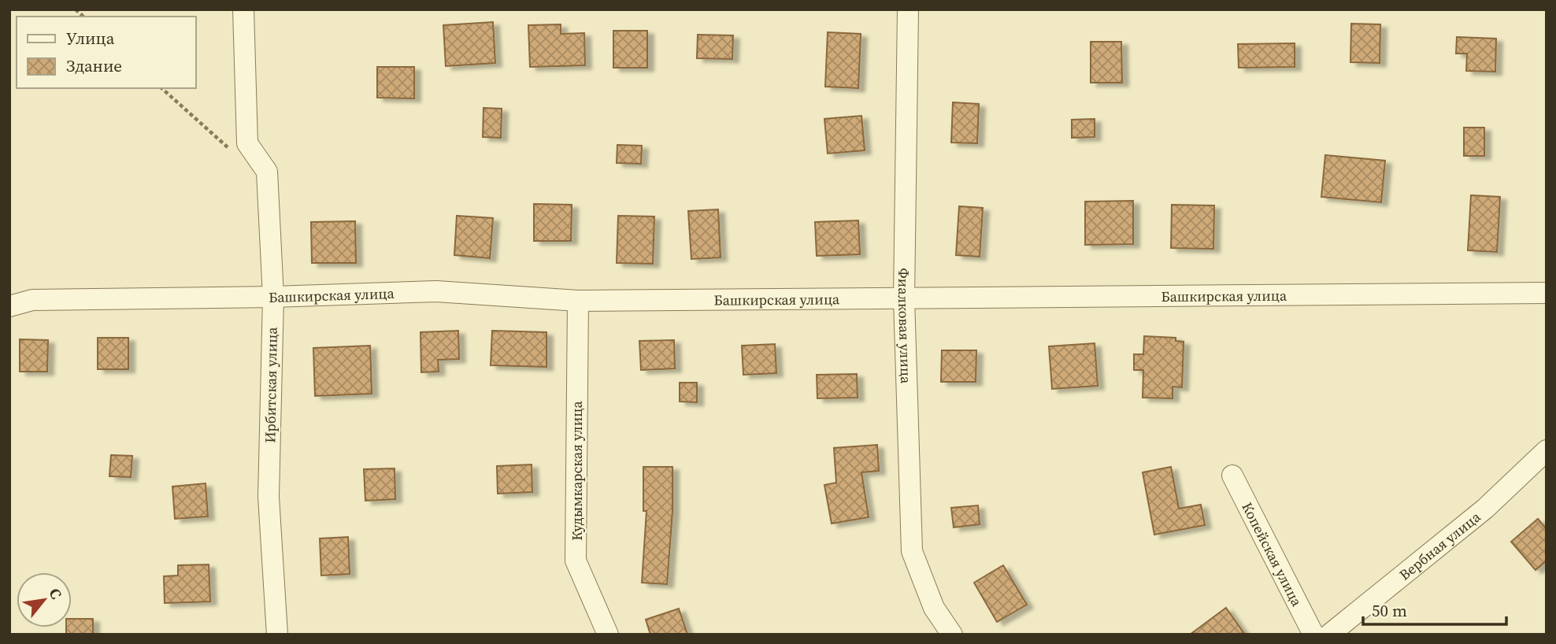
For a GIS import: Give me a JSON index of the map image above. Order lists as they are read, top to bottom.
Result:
{
  "streets": {
    "street": [
      "Башкирская улица",
      "Фиалковая улица",
      "Ирбитская улица",
      "Кудымкарская улица",
      "Вербная улица",
      "Копейская улица"
    ]
  },
  "crossings": [
    ["Башкирская улица", "Фиалковая улица"],
    ["Башкирская улица", "Ирбитская улица"],
    ["Башкирская улица", "Кудымкарская улица"]
  ],
  "legend": ["Улица", "Здание"],
  "scale_bar": "50 m",
  "north": "top right"
}
